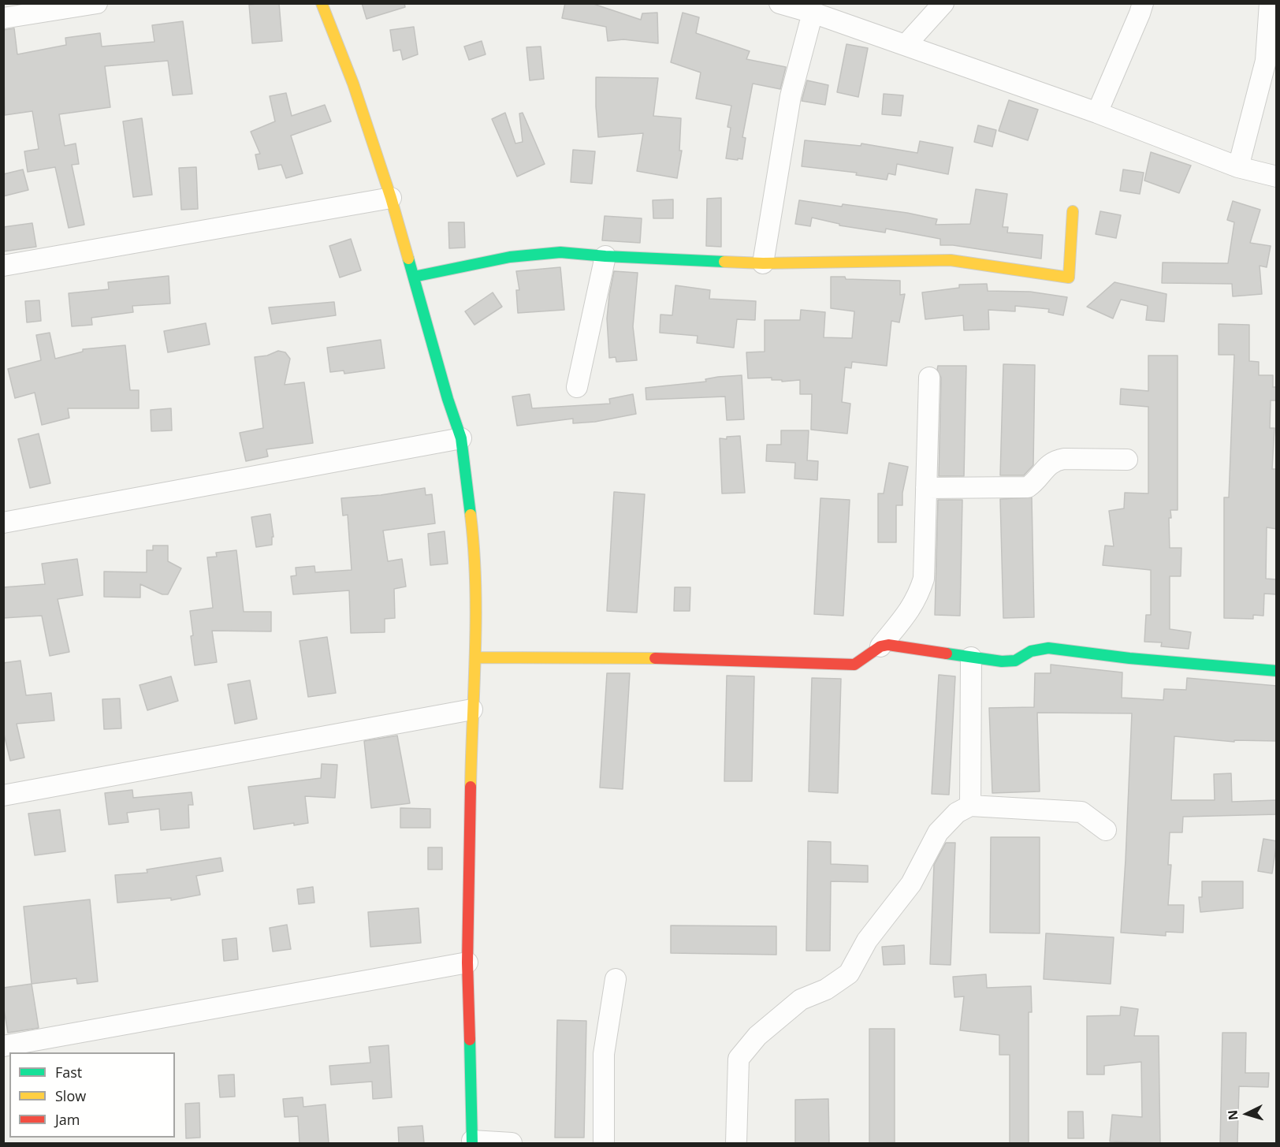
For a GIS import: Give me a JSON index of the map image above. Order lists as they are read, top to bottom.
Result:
{
  "legend": ["Fast", "Slow", "Jam"],
  "north": "left"
}
